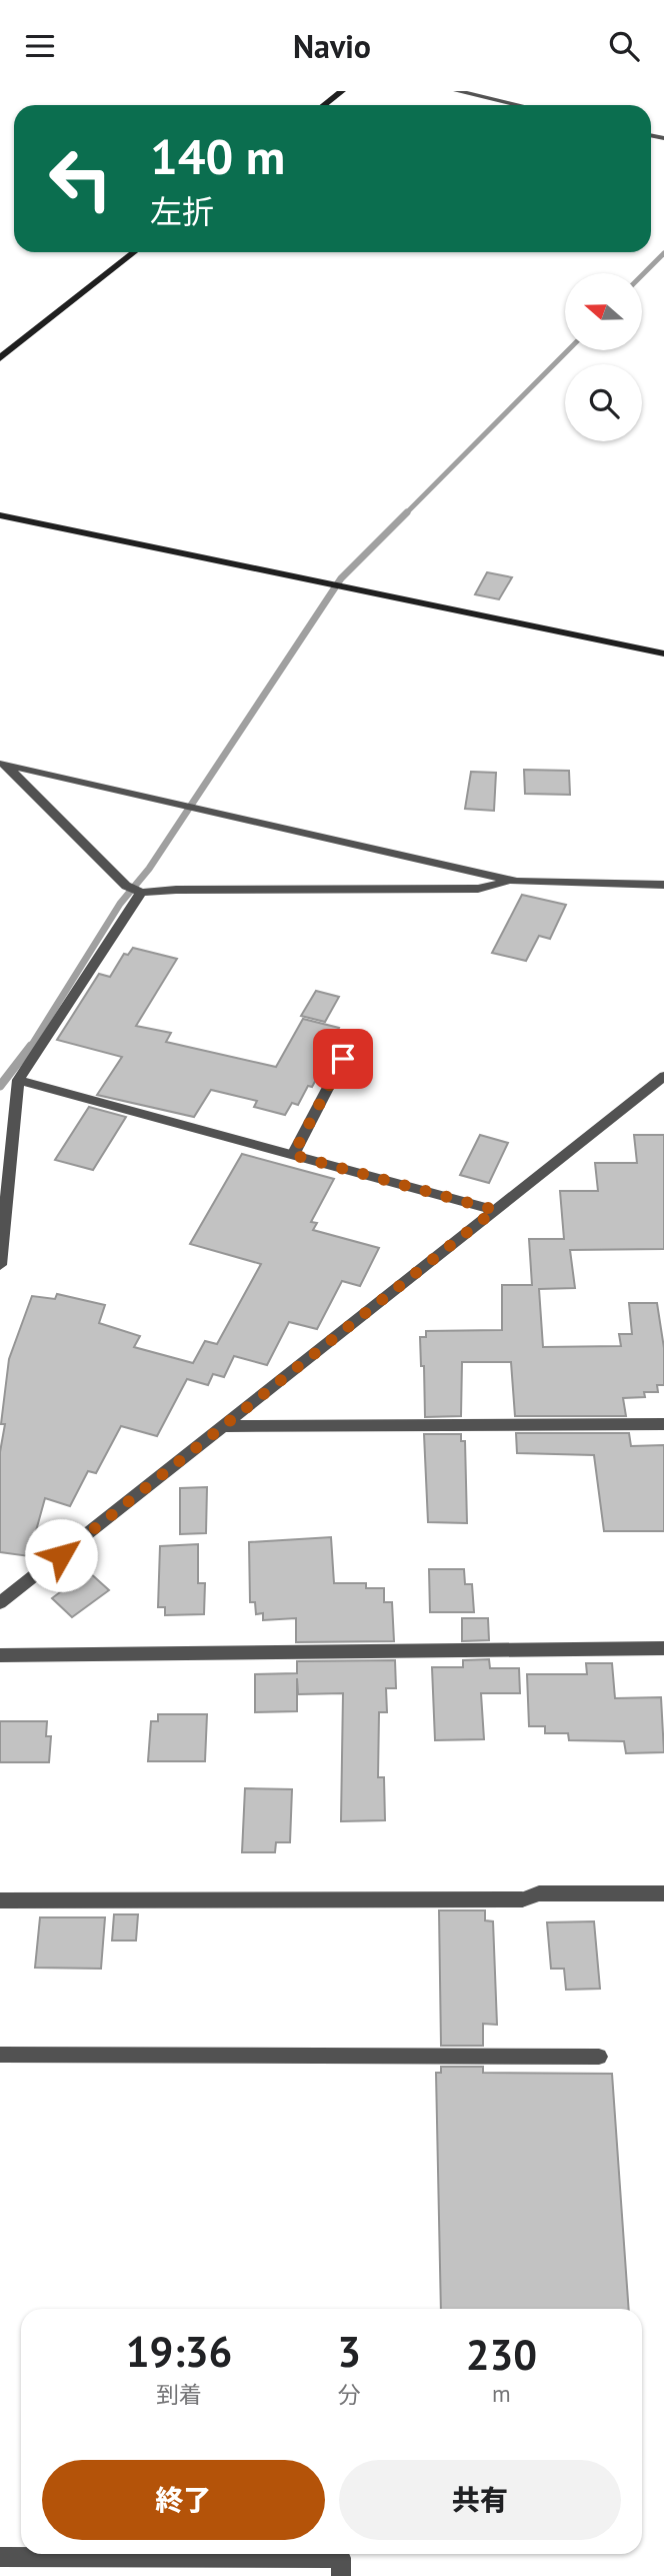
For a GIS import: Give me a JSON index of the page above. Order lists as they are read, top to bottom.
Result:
{
  "north": "left",
  "page": {
    "header": "Navio",
    "turn": ["140 m", "左折"],
    "eta": [
      "19:36",
      "到着",
      "3",
      "分",
      "230",
      "m"
    ],
    "buttons": ["終了", "共有"]
  }
}
